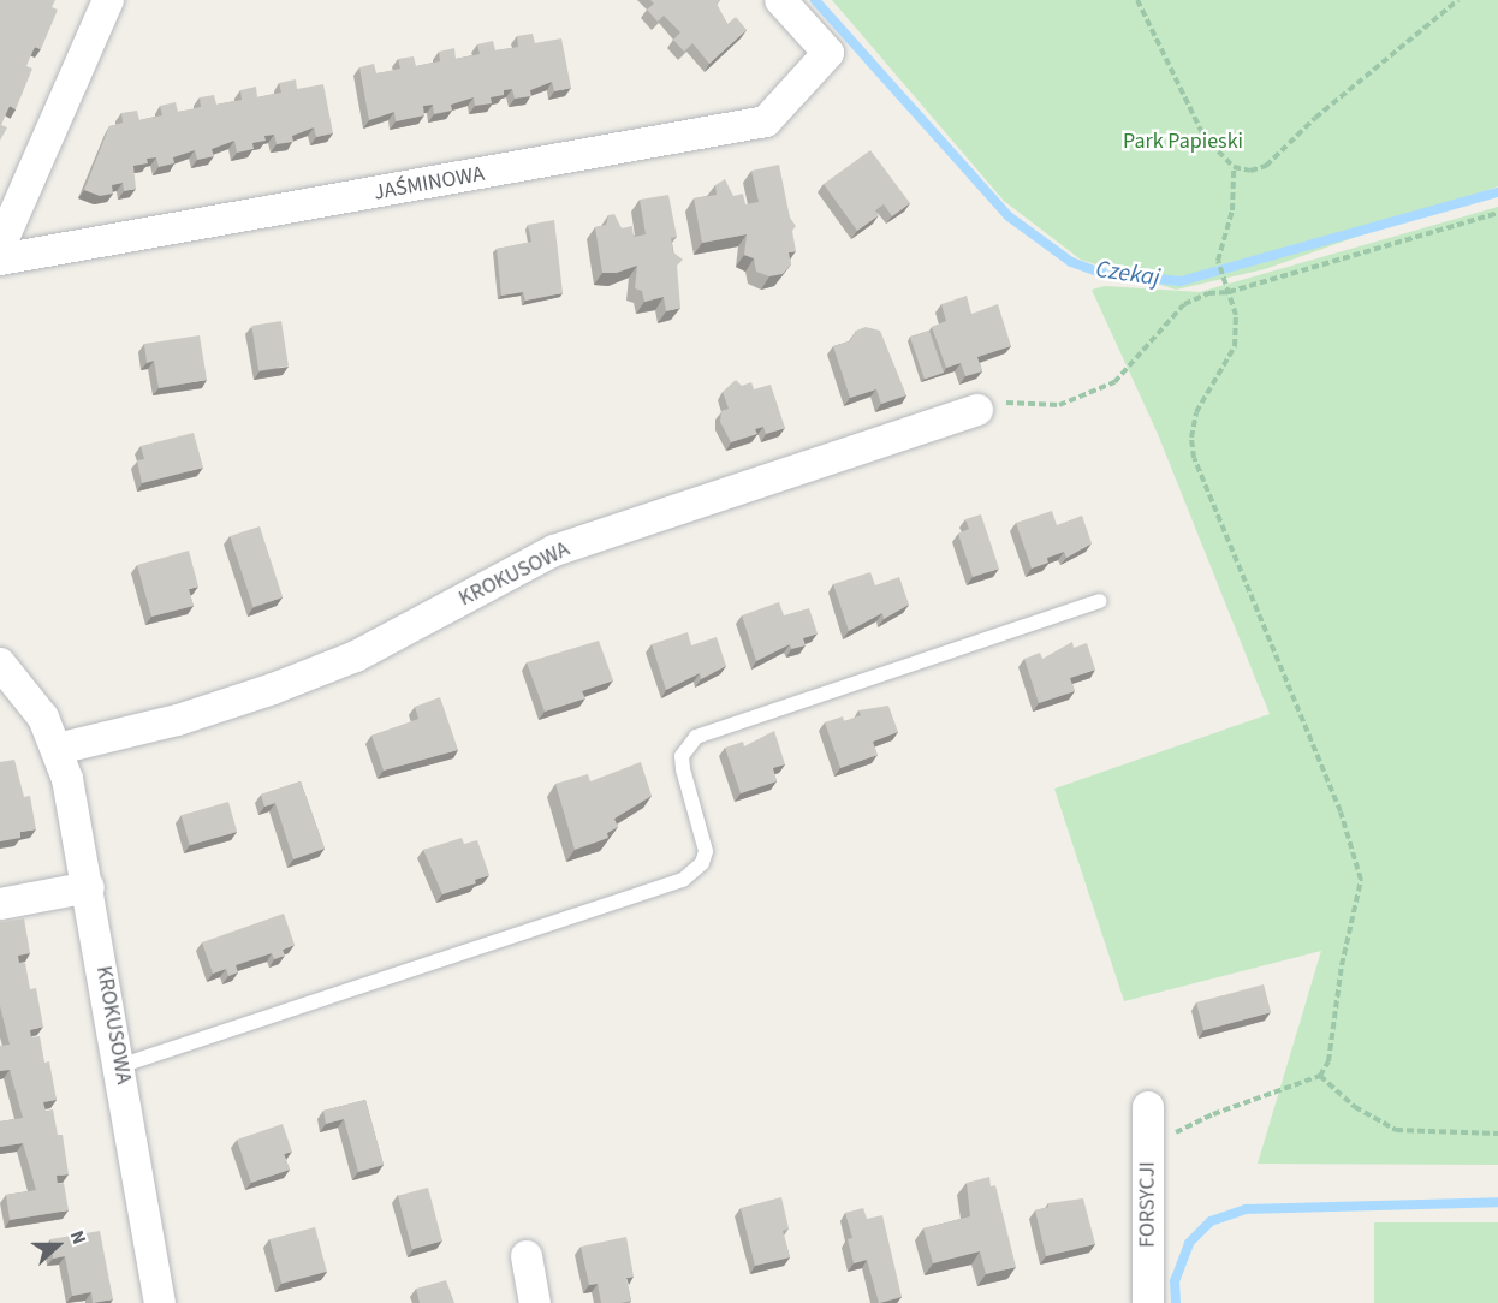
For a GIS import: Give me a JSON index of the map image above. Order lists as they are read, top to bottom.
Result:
{
  "streets": {
    "street": ["JAŚMINOWA", "KROKUSOWA", "FORSYCJI"]
  },
  "water": ["Czekaj"],
  "parks": ["Park Papieski"],
  "north": "right"
}
